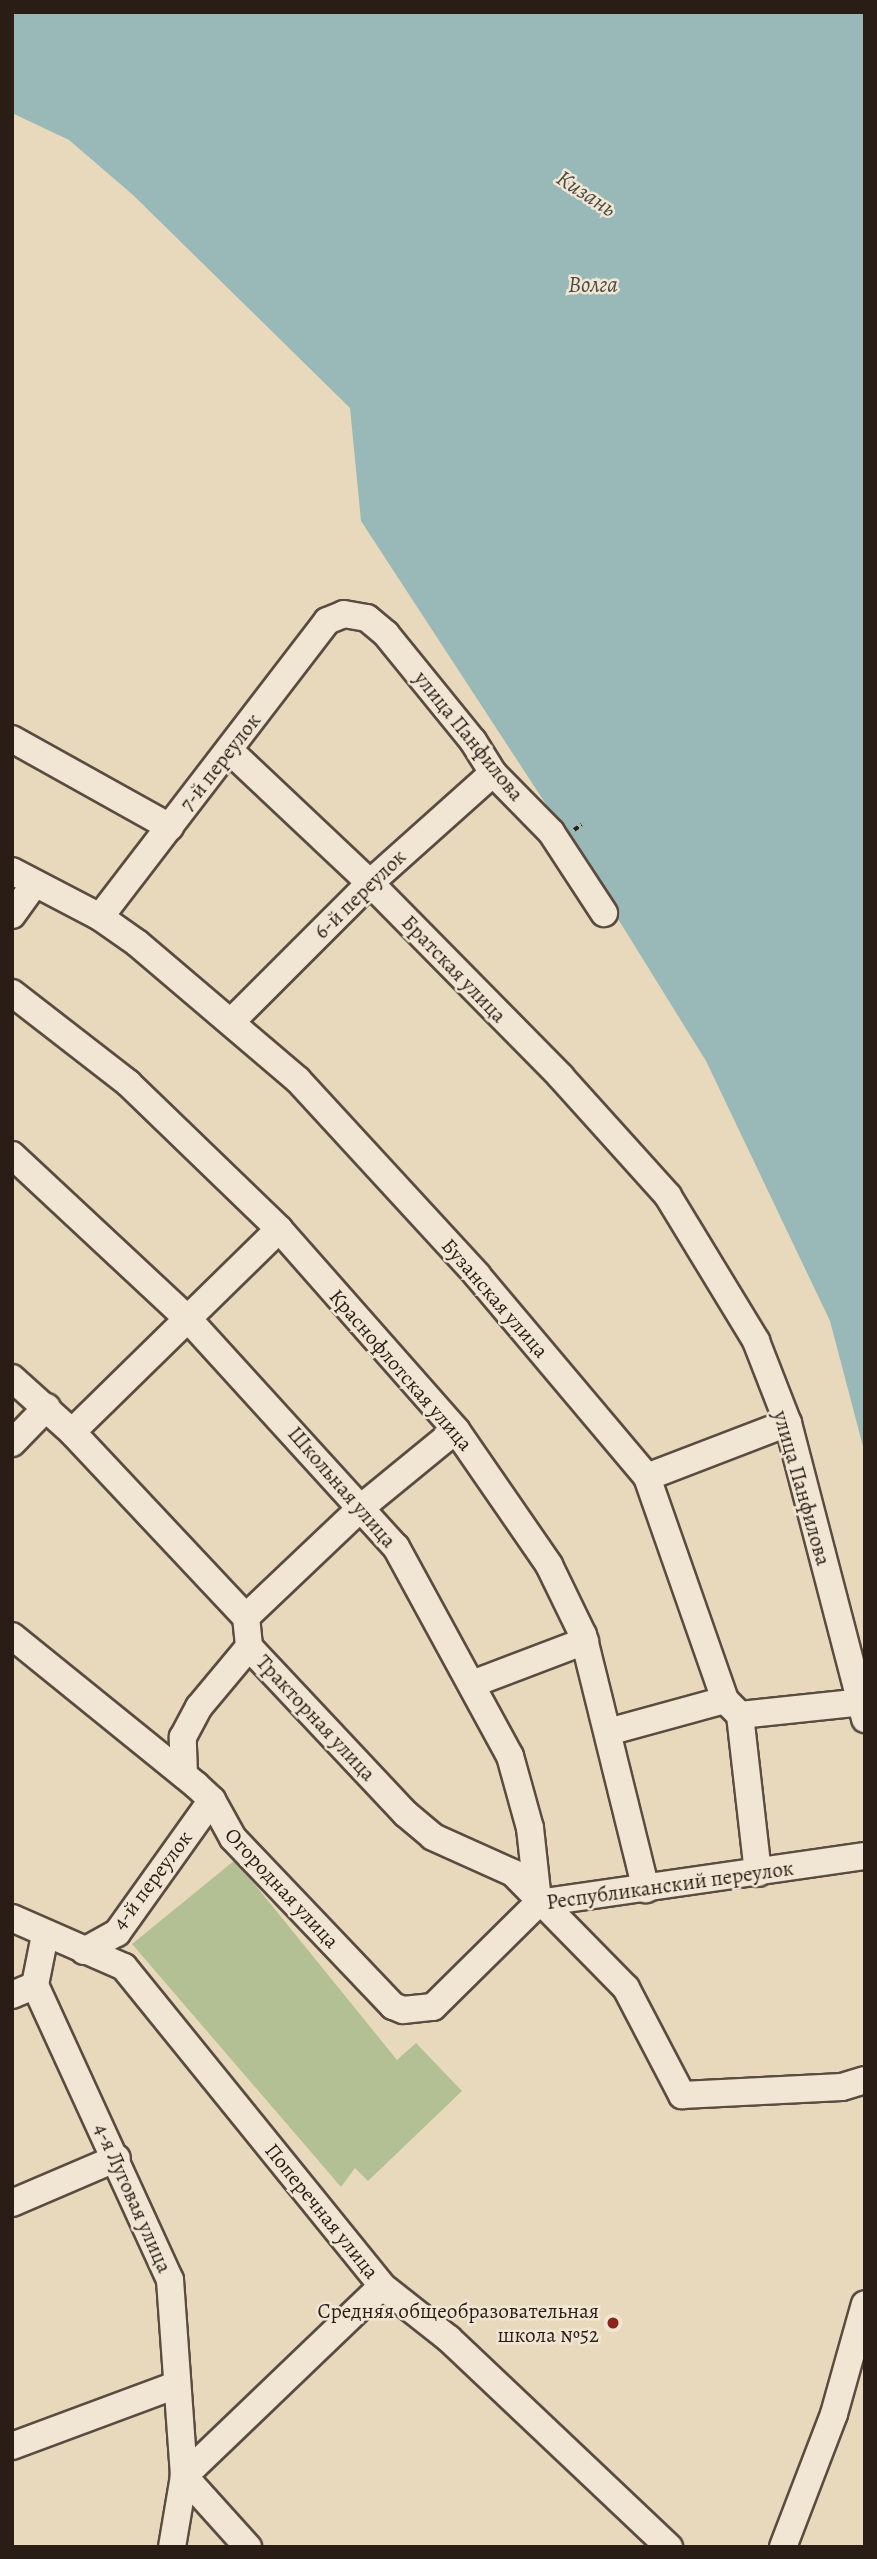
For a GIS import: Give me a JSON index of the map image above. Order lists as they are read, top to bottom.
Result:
{
  "streets": {
    "street": [
      "улица Панфилова",
      "7-й переулок",
      "6-й переулок",
      "Братская улица",
      "Бузанская улица",
      "Краснофлотская улица",
      "Школьная улица",
      "Тракторная улица",
      "4-й переулок",
      "Республиканский переулок",
      "Огородная улица",
      "4-я Луговая улица",
      "Поперечная улица"
    ]
  },
  "crossings": [
    ["улица Панфилова", "7-й переулок"],
    ["улица Панфилова", "6-й переулок"],
    ["улица Панфилова", "Братская улица"],
    ["7-й переулок", "Братская улица"],
    ["7-й переулок", "Бузанская улица"],
    ["6-й переулок", "Братская улица"],
    ["6-й переулок", "Бузанская улица"],
    ["Бузанская улица", "Республиканский переулок"],
    ["Краснофлотская улица", "Республиканский переулок"],
    ["Школьная улица", "Тракторная улица"],
    ["Школьная улица", "Республиканский переулок"],
    ["Тракторная улица", "Республиканский переулок"],
    ["4-й переулок", "Огородная улица"],
    ["4-й переулок", "Поперечная улица"],
    ["Республиканский переулок", "Огородная улица"],
    ["4-я Луговая улица", "Поперечная улица"]
  ],
  "water": ["Кизань", "Волга"],
  "places": ["Средняя общеобразовательная школа №52"]
}
